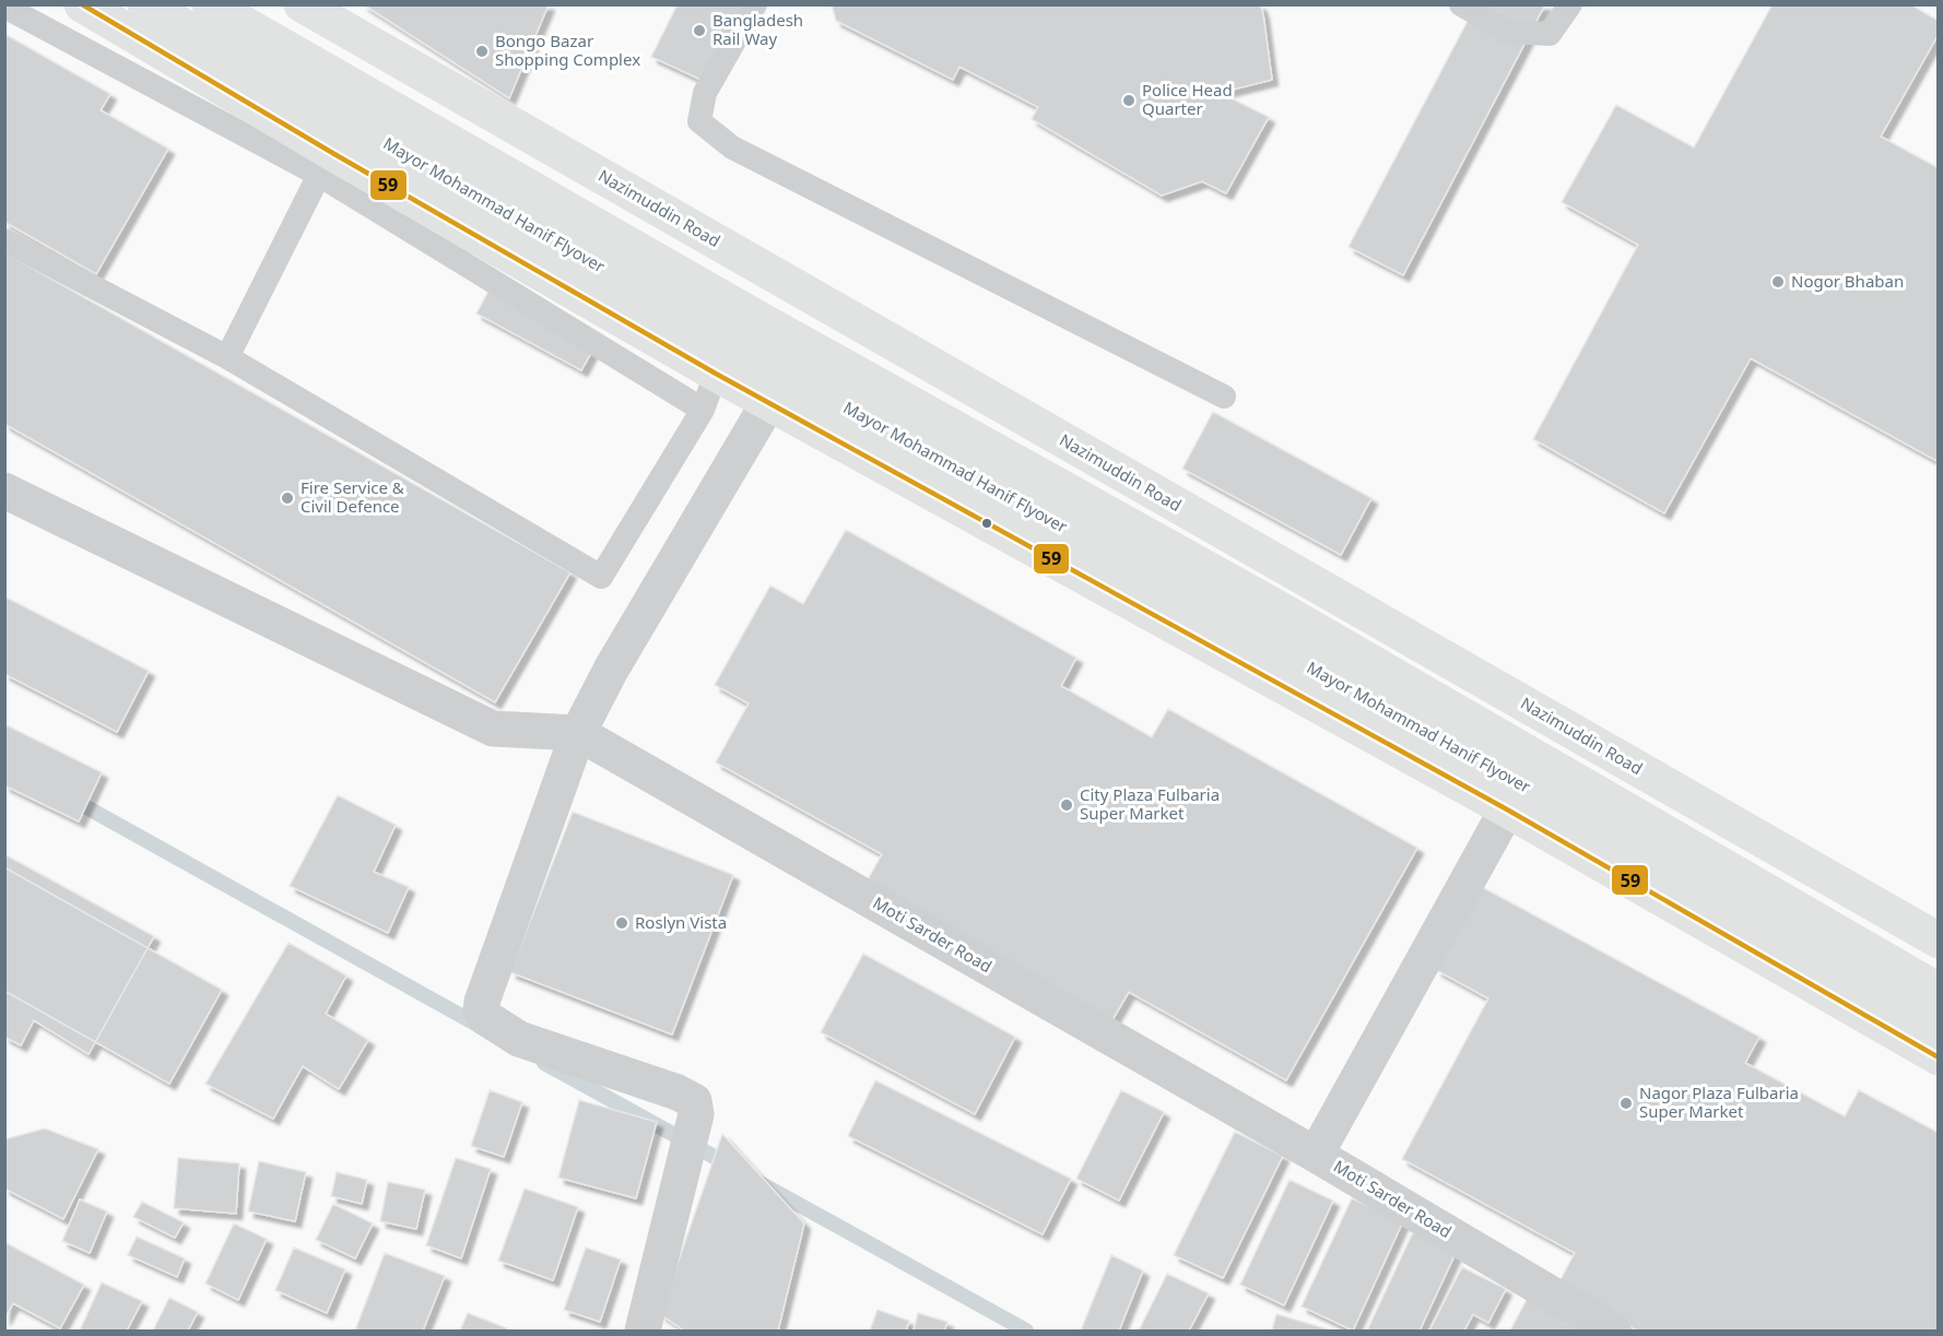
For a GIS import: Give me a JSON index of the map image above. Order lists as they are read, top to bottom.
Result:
{
  "streets": {
    "main road": ["Mayor Mohammad Hanif Flyover", "Nazimuddin Road"],
    "street": ["Moti Sarder Road"]
  },
  "places": [
    "Bangladesh Rail Way",
    "Bongo Bazar Shopping Complex",
    "Police Head Quarter",
    "Nogor Bhaban",
    "Fire Service & Civil Defence",
    "City Plaza Fulbaria Super Market",
    "Roslyn Vista",
    "Nagor Plaza Fulbaria Super Market"
  ],
  "lines": ["transit line 59"]
}
